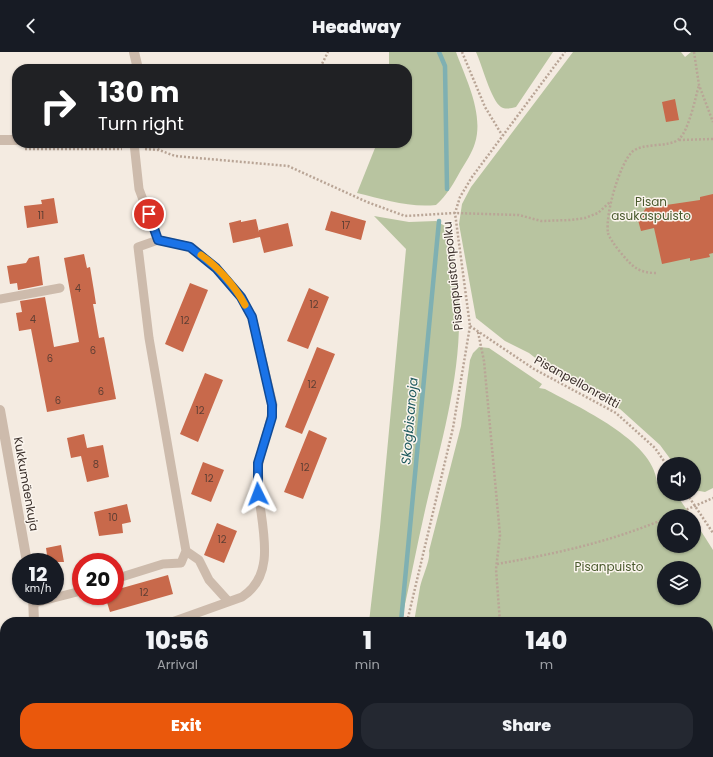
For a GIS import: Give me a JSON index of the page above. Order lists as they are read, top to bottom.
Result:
{
  "streets": {
    "street": ["Kukkumäenkuja"],
    "path": ["Pisanpuistonpolku", "Pisanpellonreitti"]
  },
  "crossings": [
    ["Pisanpuistonpolku", "Pisanpellonreitti"]
  ],
  "water": ["Skogbisanoja"],
  "parks": ["Pisan asukaspuisto", "Pisanpuisto"],
  "house_numbers": [
    "11",
    "17",
    "4",
    "12",
    "4",
    "12",
    "6",
    "6",
    "12",
    "6",
    "6",
    "12",
    "8",
    "12",
    "12",
    "10",
    "12",
    "12"
  ],
  "page": {
    "header": "Headway",
    "turn": ["130 m", "Turn right"],
    "speed": "12 km/h",
    "limit": "20",
    "eta": [
      "10:56",
      "Arrival",
      "1",
      "min",
      "140",
      "m"
    ],
    "buttons": ["Exit", "Share"]
  }
}
